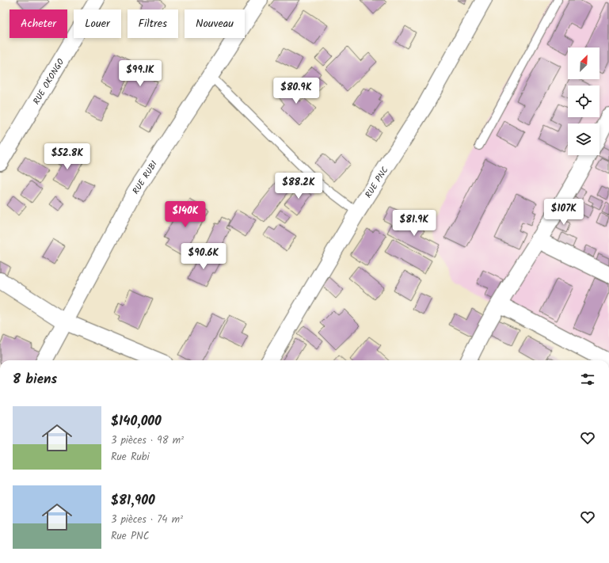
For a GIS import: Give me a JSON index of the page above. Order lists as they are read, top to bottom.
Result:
{
  "streets": {
    "street": ["RUE OKONGO", "RUE RUBI", "RUE PNC"]
  },
  "north": "top right",
  "page": {
    "chip": [
      "Acheter",
      "Louer",
      "Filtres",
      "Nouveau"
    ],
    "price": [
      "$99.1K",
      "$80.9K",
      "$52.8K",
      "$88.2K",
      "$107K",
      "$140K",
      "$81.9K",
      "$90.6K"
    ],
    "heading": "8 biens",
    "list": [
      {
        "name": "$140,000",
        "note": "3 pièces · 98 m² · Rue Rubi"
      },
      {
        "name": "$81,900",
        "note": "3 pièces · 74 m² · Rue PNC"
      }
    ]
  }
}
